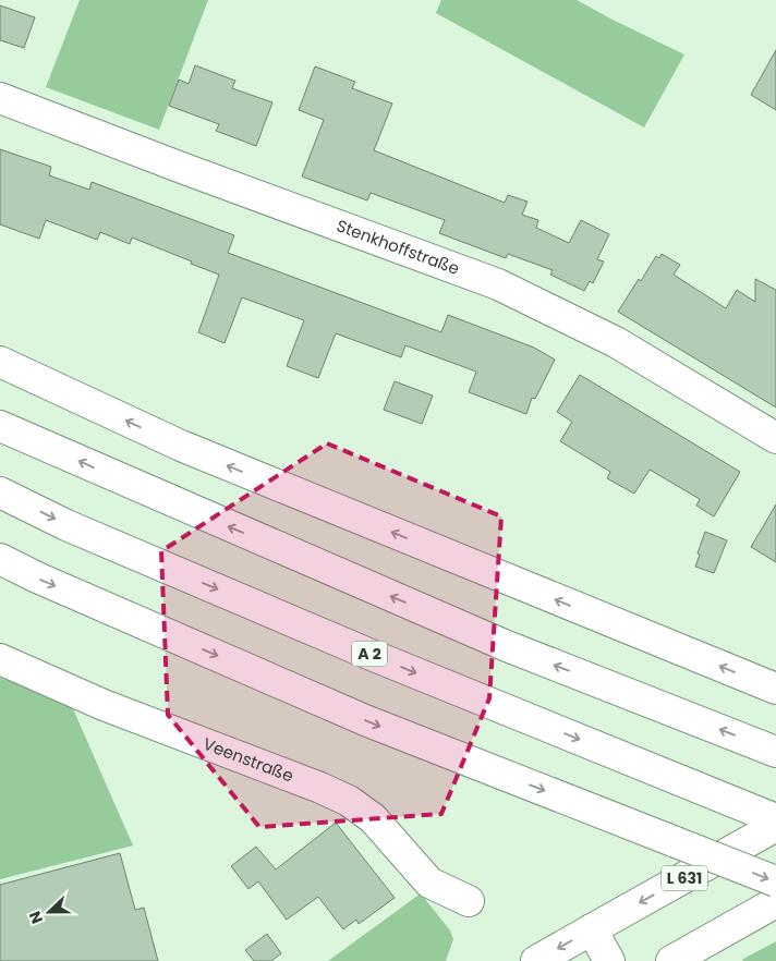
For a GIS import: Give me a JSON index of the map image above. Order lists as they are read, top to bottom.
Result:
{
  "streets": {
    "main road": [
      "Stenkhoffstraße",
      "A 2",
      "Veenstraße",
      "L 631"
    ]
  },
  "north": "left"
}
